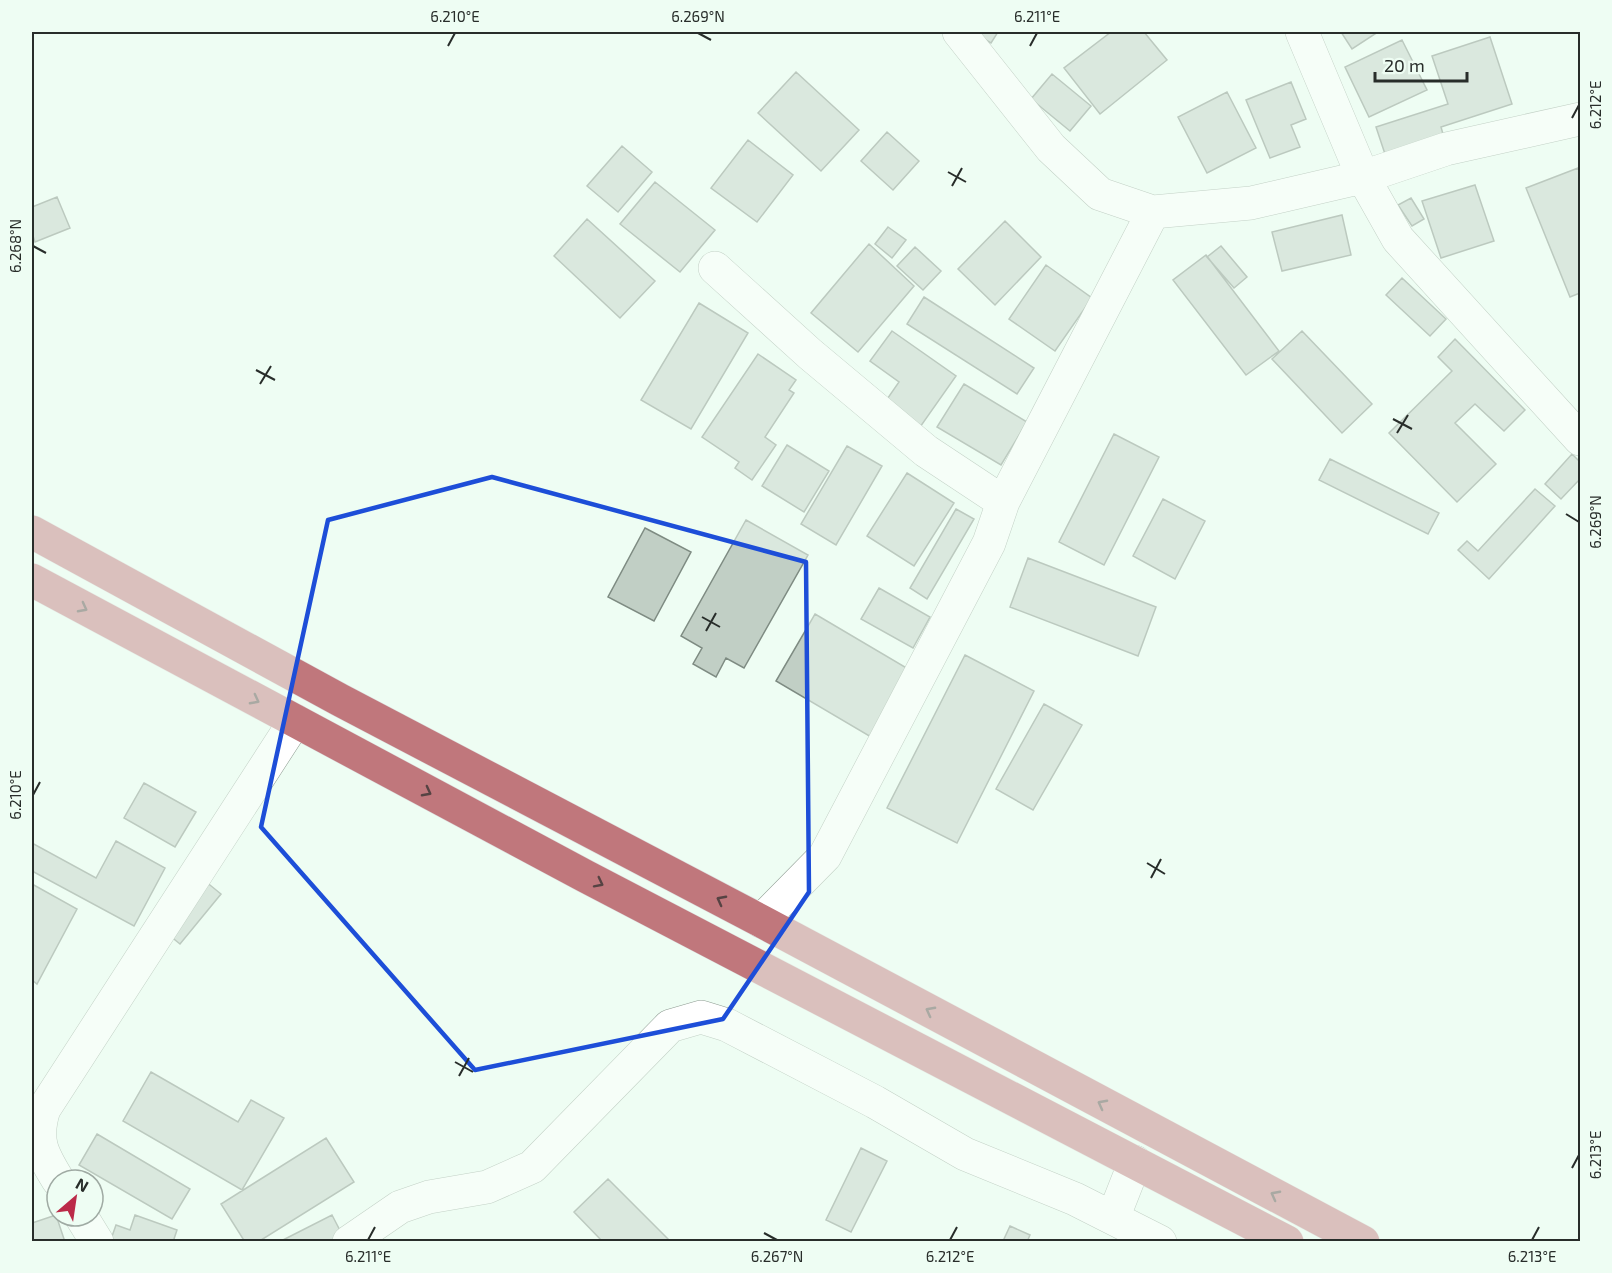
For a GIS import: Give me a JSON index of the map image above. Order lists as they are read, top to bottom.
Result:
{
  "scale_bar": "20 m",
  "north": "top right",
  "coordinates": [
    "6.210°E",
    "6.269°N",
    "6.211°E",
    "6.212°E",
    "6.268°N",
    "6.213°E",
    "6.267°N"
  ]
}
